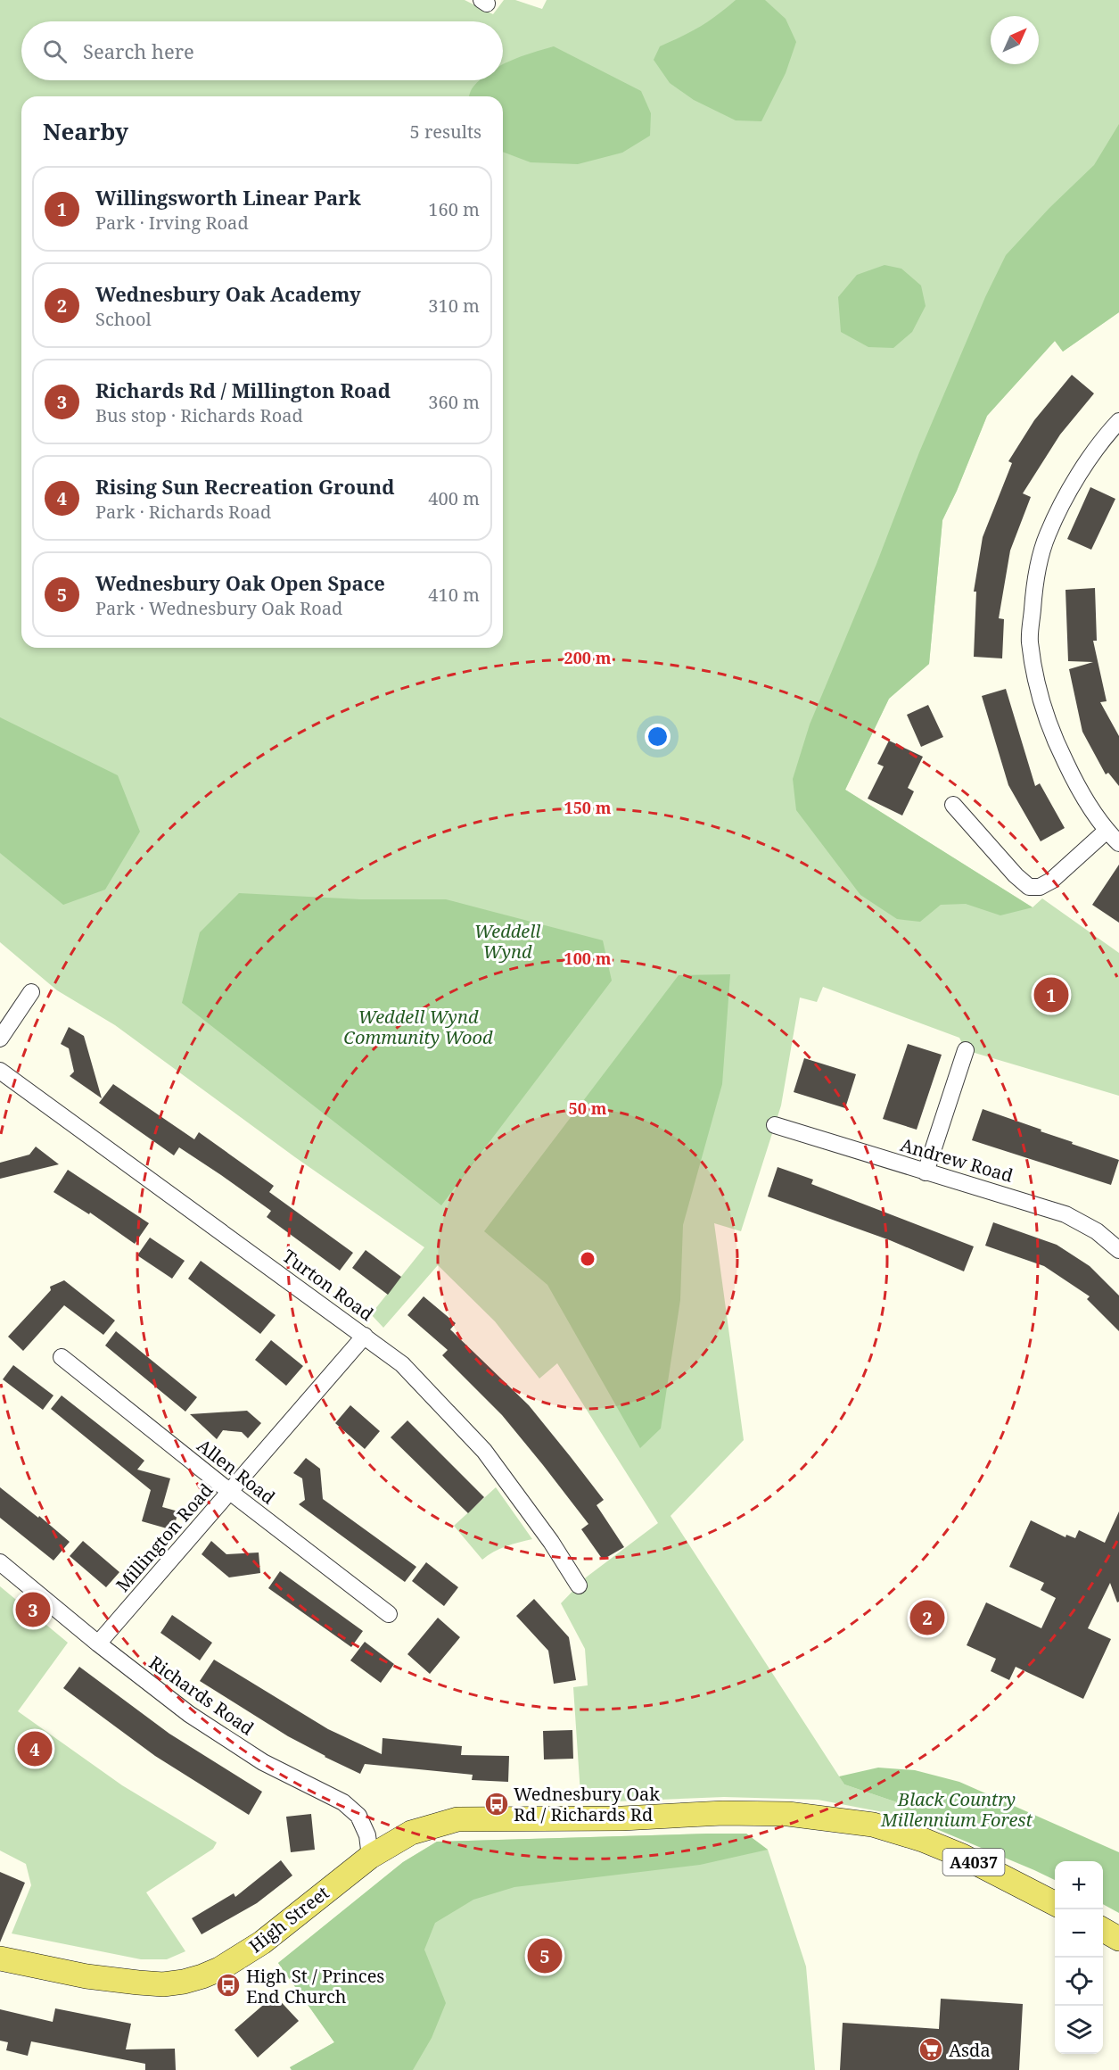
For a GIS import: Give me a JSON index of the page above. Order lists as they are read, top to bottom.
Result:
{
  "streets": {
    "main road": ["A4037", "High Street"],
    "street": [
      "Andrew Road",
      "Turton Road",
      "Allen Road",
      "Millington Road",
      "Richards Road"
    ]
  },
  "crossings": [
    ["Turton Road", "Millington Road"],
    ["Allen Road", "Millington Road"],
    ["Millington Road", "Richards Road"],
    ["Richards Road", "High Street"]
  ],
  "parks": ["Weddell Wynd", "Weddell Wynd Community Wood", "Black Country Millennium Forest"],
  "places": {
    "bus stop": ["Wednesbury Oak Rd / Richards Rd", "High St / Princes End Church"],
    "supermarket": ["Asda"]
  },
  "north": "top right",
  "page": {
    "search": "Search here",
    "heading": ["Nearby", "5 results"],
    "list": [
      {
        "mark": "1",
        "name": "Willingsworth Linear Park",
        "note": "Park · Irving Road",
        "value": "160 m"
      },
      {
        "mark": "2",
        "name": "Wednesbury Oak Academy",
        "note": "School",
        "value": "310 m"
      },
      {
        "mark": "3",
        "name": "Richards Rd / Millington Road",
        "note": "Bus stop · Richards Road",
        "value": "360 m"
      },
      {
        "mark": "4",
        "name": "Rising Sun Recreation Ground",
        "note": "Park · Richards Road",
        "value": "400 m"
      },
      {
        "mark": "5",
        "name": "Wednesbury Oak Open Space",
        "note": "Park · Wednesbury Oak Road",
        "value": "410 m"
      }
    ],
    "pins": [
      "1",
      "3",
      "2",
      "4",
      "5"
    ],
    "map_buttons": ["+", "−"]
  },
  "rings": [
    "200 m",
    "150 m",
    "100 m",
    "50 m"
  ]
}
